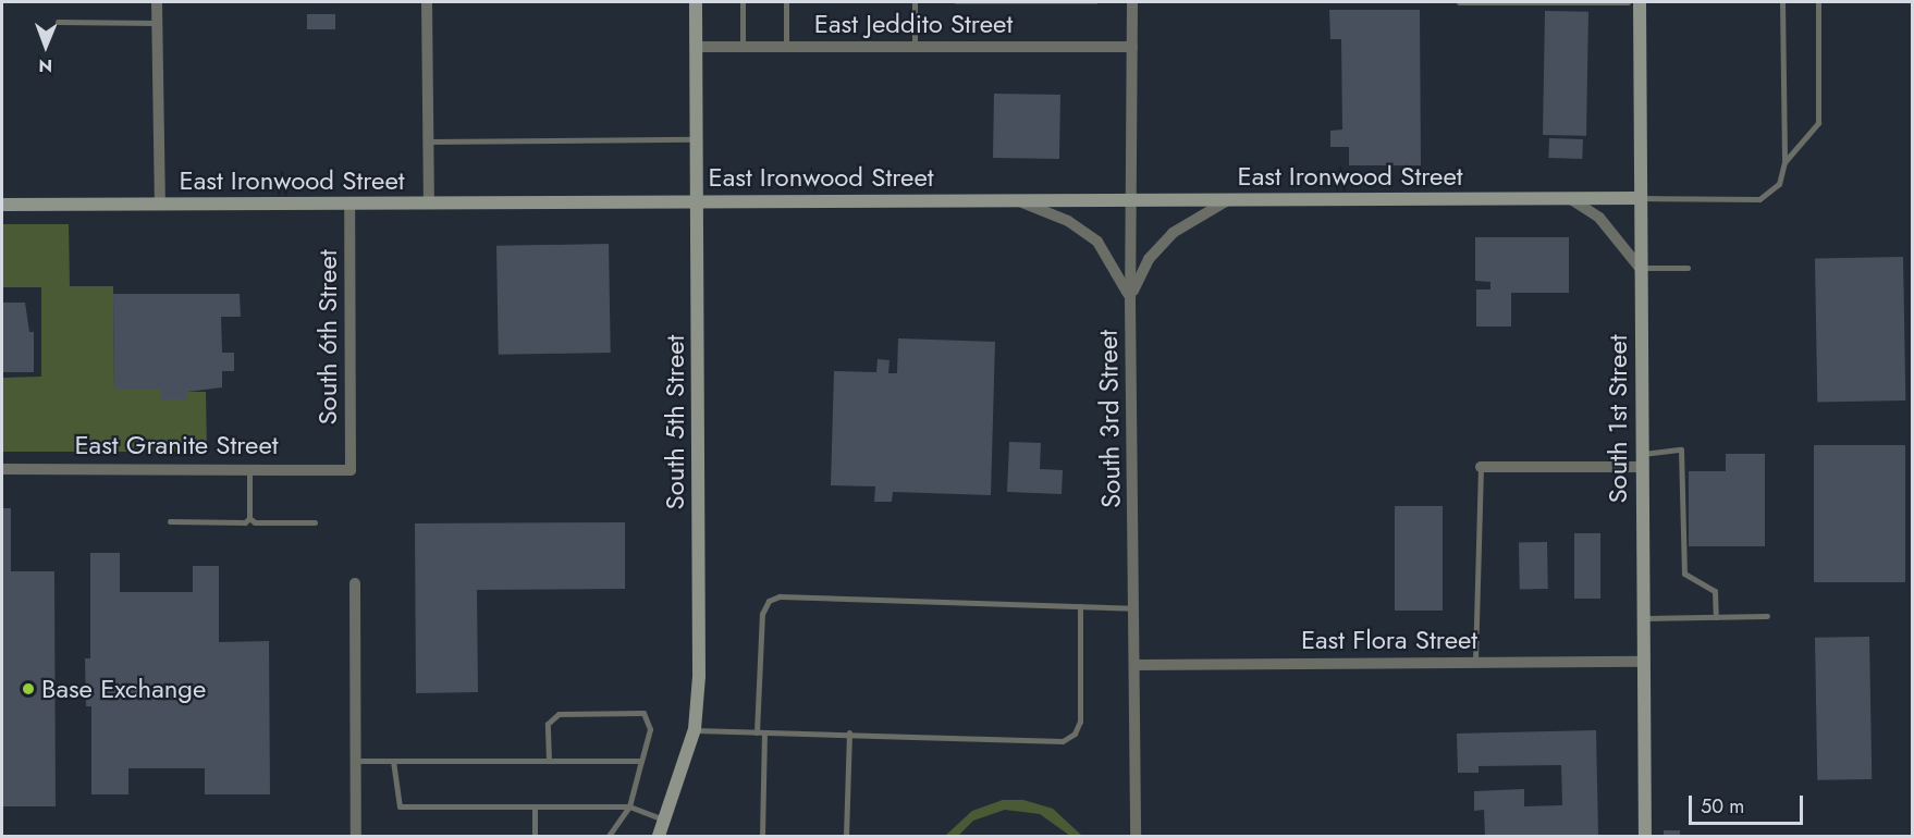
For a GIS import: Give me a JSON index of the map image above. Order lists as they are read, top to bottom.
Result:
{
  "streets": {
    "street": [
      "East Jeddito Street",
      "East Ironwood Street",
      "South 6th Street",
      "South 3rd Street",
      "South 1st Street",
      "South 5th Street",
      "East Granite Street",
      "East Flora Street"
    ]
  },
  "crossings": [
    ["East Jeddito Street", "South 3rd Street"],
    ["East Jeddito Street", "South 5th Street"],
    ["East Ironwood Street", "South 6th Street"],
    ["East Ironwood Street", "South 3rd Street"],
    ["East Ironwood Street", "South 1st Street"],
    ["East Ironwood Street", "South 5th Street"],
    ["South 6th Street", "East Granite Street"],
    ["South 3rd Street", "East Flora Street"],
    ["South 1st Street", "East Flora Street"]
  ],
  "places": ["Base Exchange"],
  "scale_bar": "50 m",
  "north": "bottom"
}
